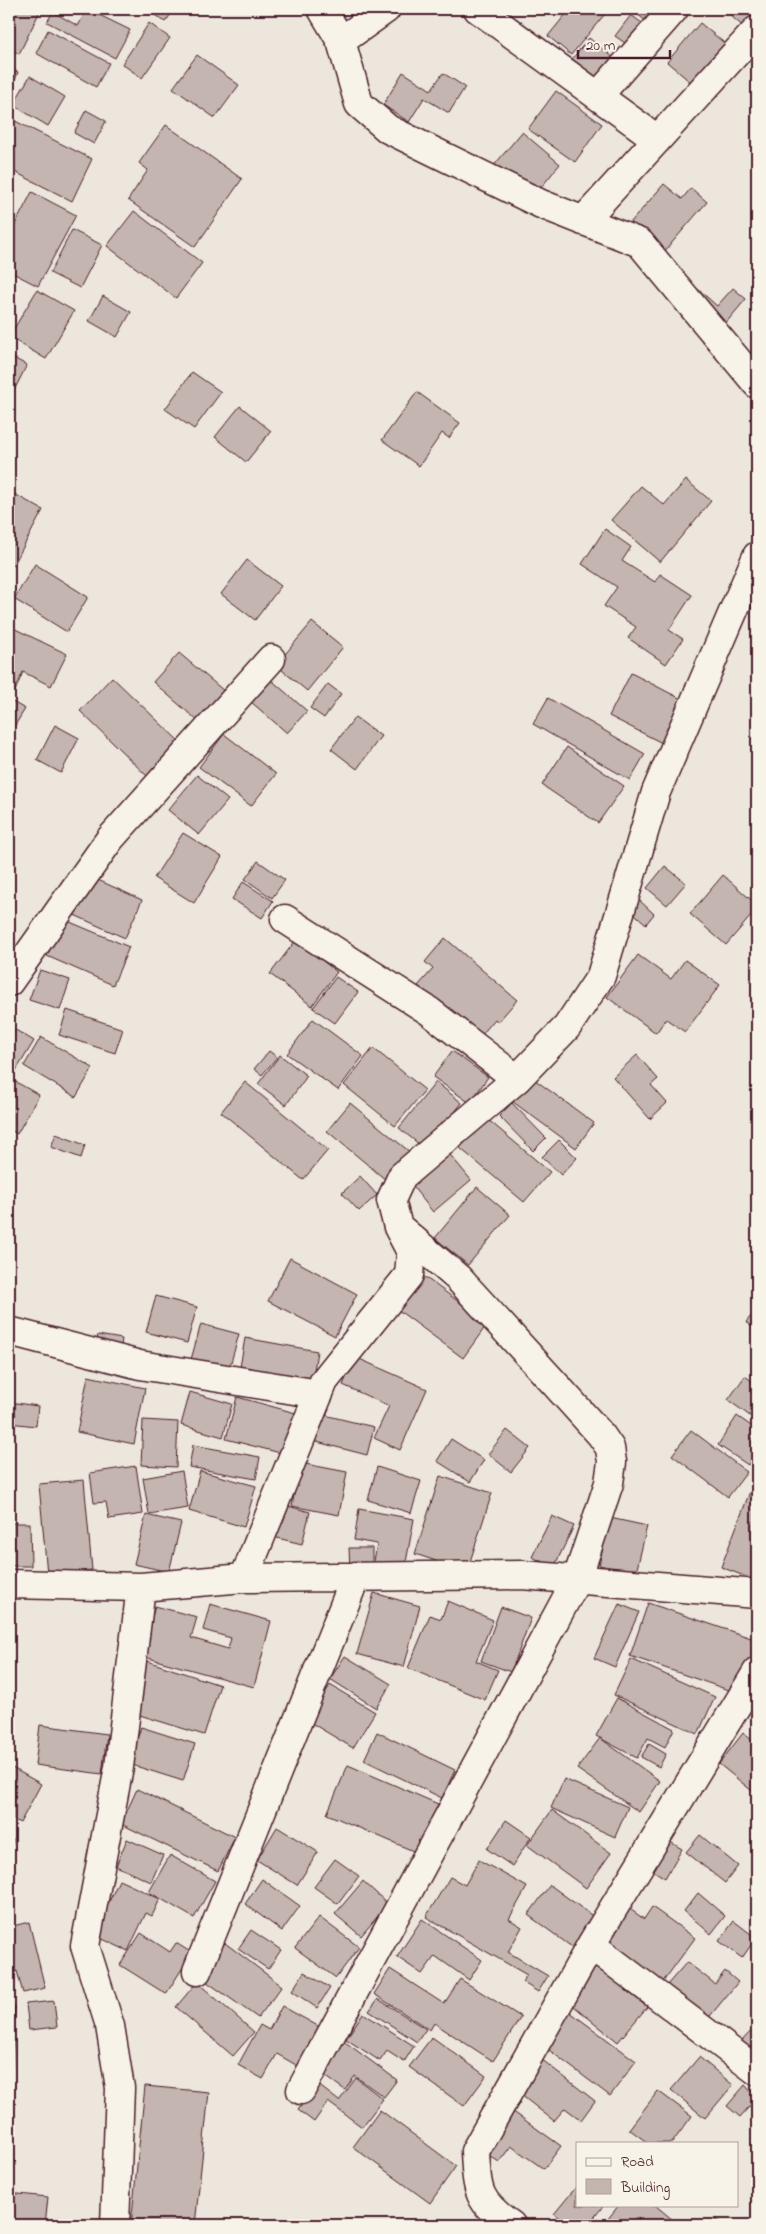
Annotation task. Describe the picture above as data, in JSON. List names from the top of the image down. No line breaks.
{"legend":["Road","Building"],"scale_bar":"20 m"}
